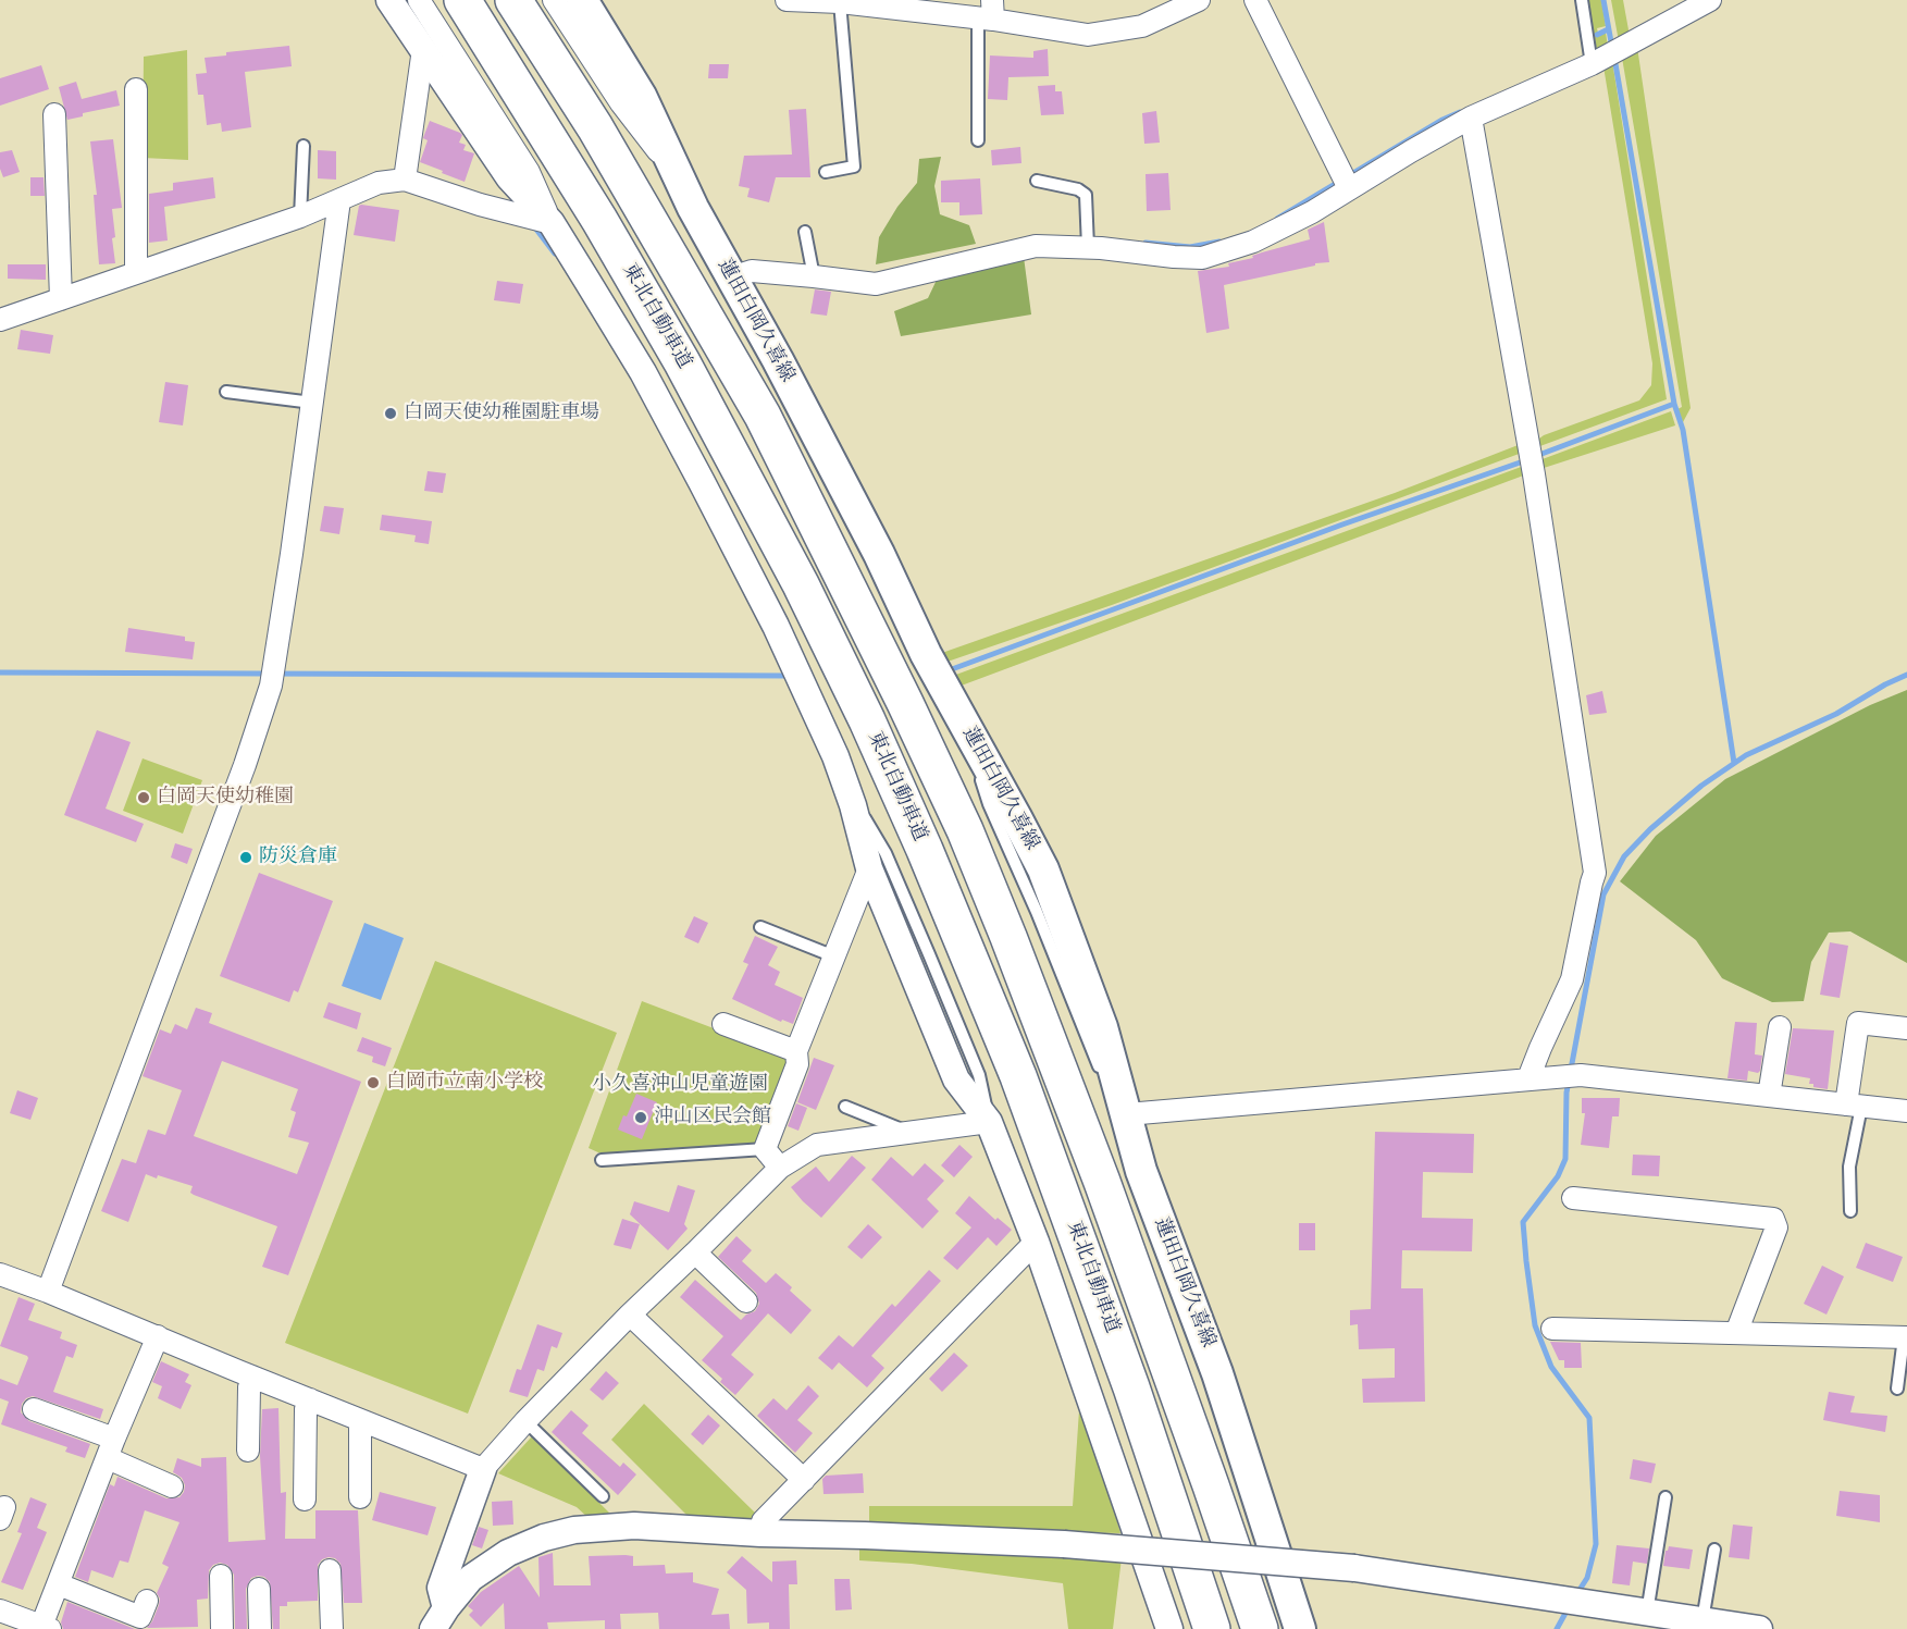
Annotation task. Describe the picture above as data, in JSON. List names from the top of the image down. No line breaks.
{"streets":{"highway":["東北自動車道"],"main road":["蓮田白岡久喜線"]},"parks":["小久喜沖山児童遊園"],"places":["白岡天使幼稚園駐車場","白岡天使幼稚園","防災倉庫","白岡市立南小学校","沖山区民会館"]}
